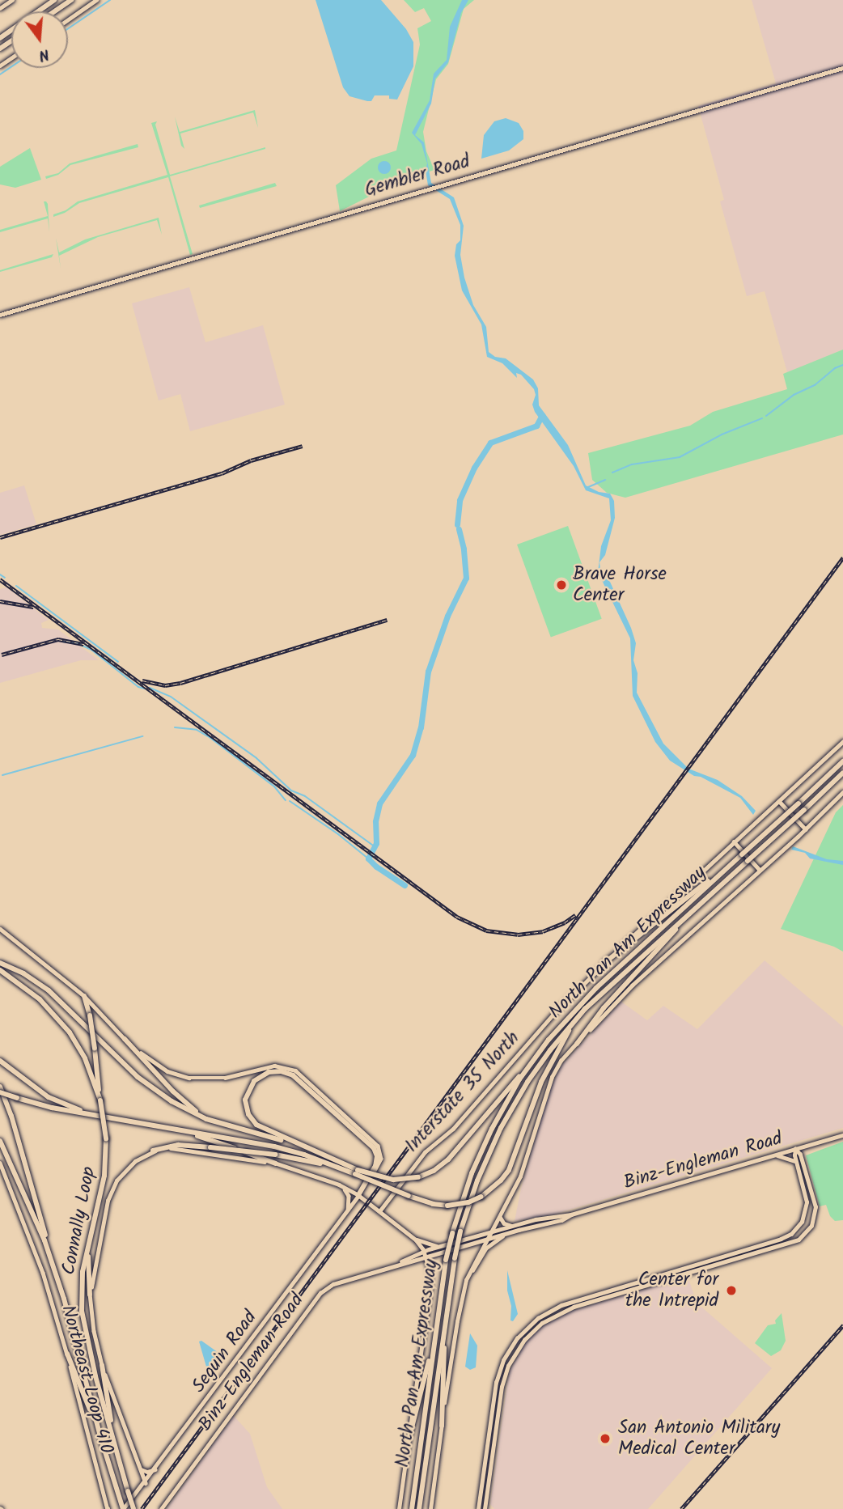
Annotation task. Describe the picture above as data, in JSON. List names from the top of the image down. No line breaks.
{"streets":{"highway":["North Pan Am Expressway","Connally Loop"],"main road":["Gembler Road","Interstate 35 North","Binz-Engleman Road","Seguin Road","Northeast Loop 410"]},"crossings":[["Interstate 35 North","Northeast Loop 410"],["Binz-Engleman Road","Northeast Loop 410"],["Connally Loop","Seguin Road"],["Seguin Road","Northeast Loop 410"]],"places":["Brave Horse Center","Center for the Intrepid","San Antonio Military Medical Center"],"north":"bottom"}
